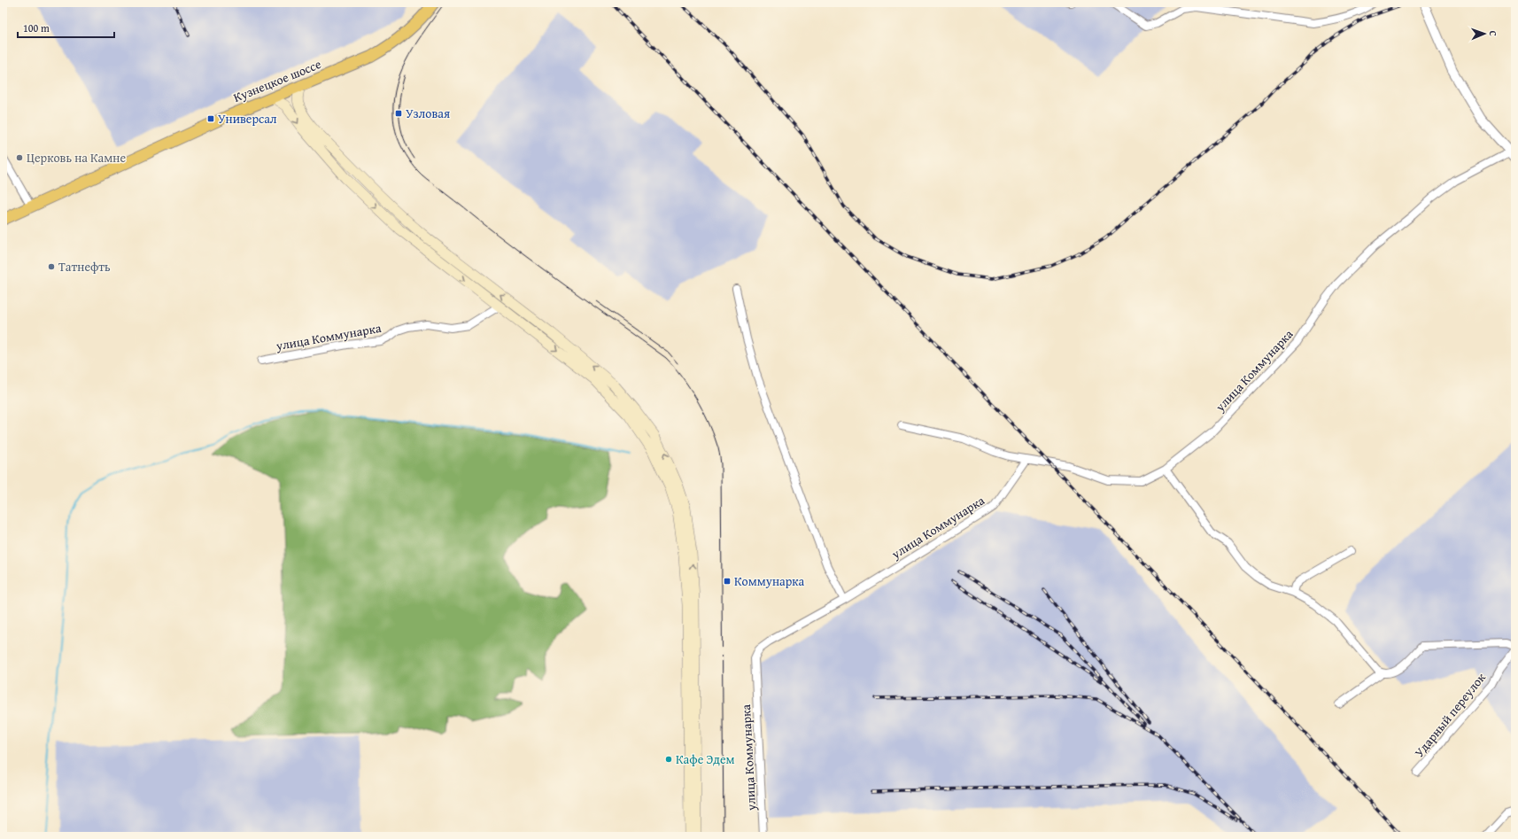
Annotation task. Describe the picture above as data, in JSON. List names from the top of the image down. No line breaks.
{"streets":{"main road":["Кузнецкое шоссе"],"street":["улица Коммунарка","Ударный переулок"]},"places":{"transit":["Узловая","Универсал","Коммунарка"],"other":["Церковь на Камне","Татнефть","Кафе Эдем"]},"scale_bar":"100 m","north":"right"}
